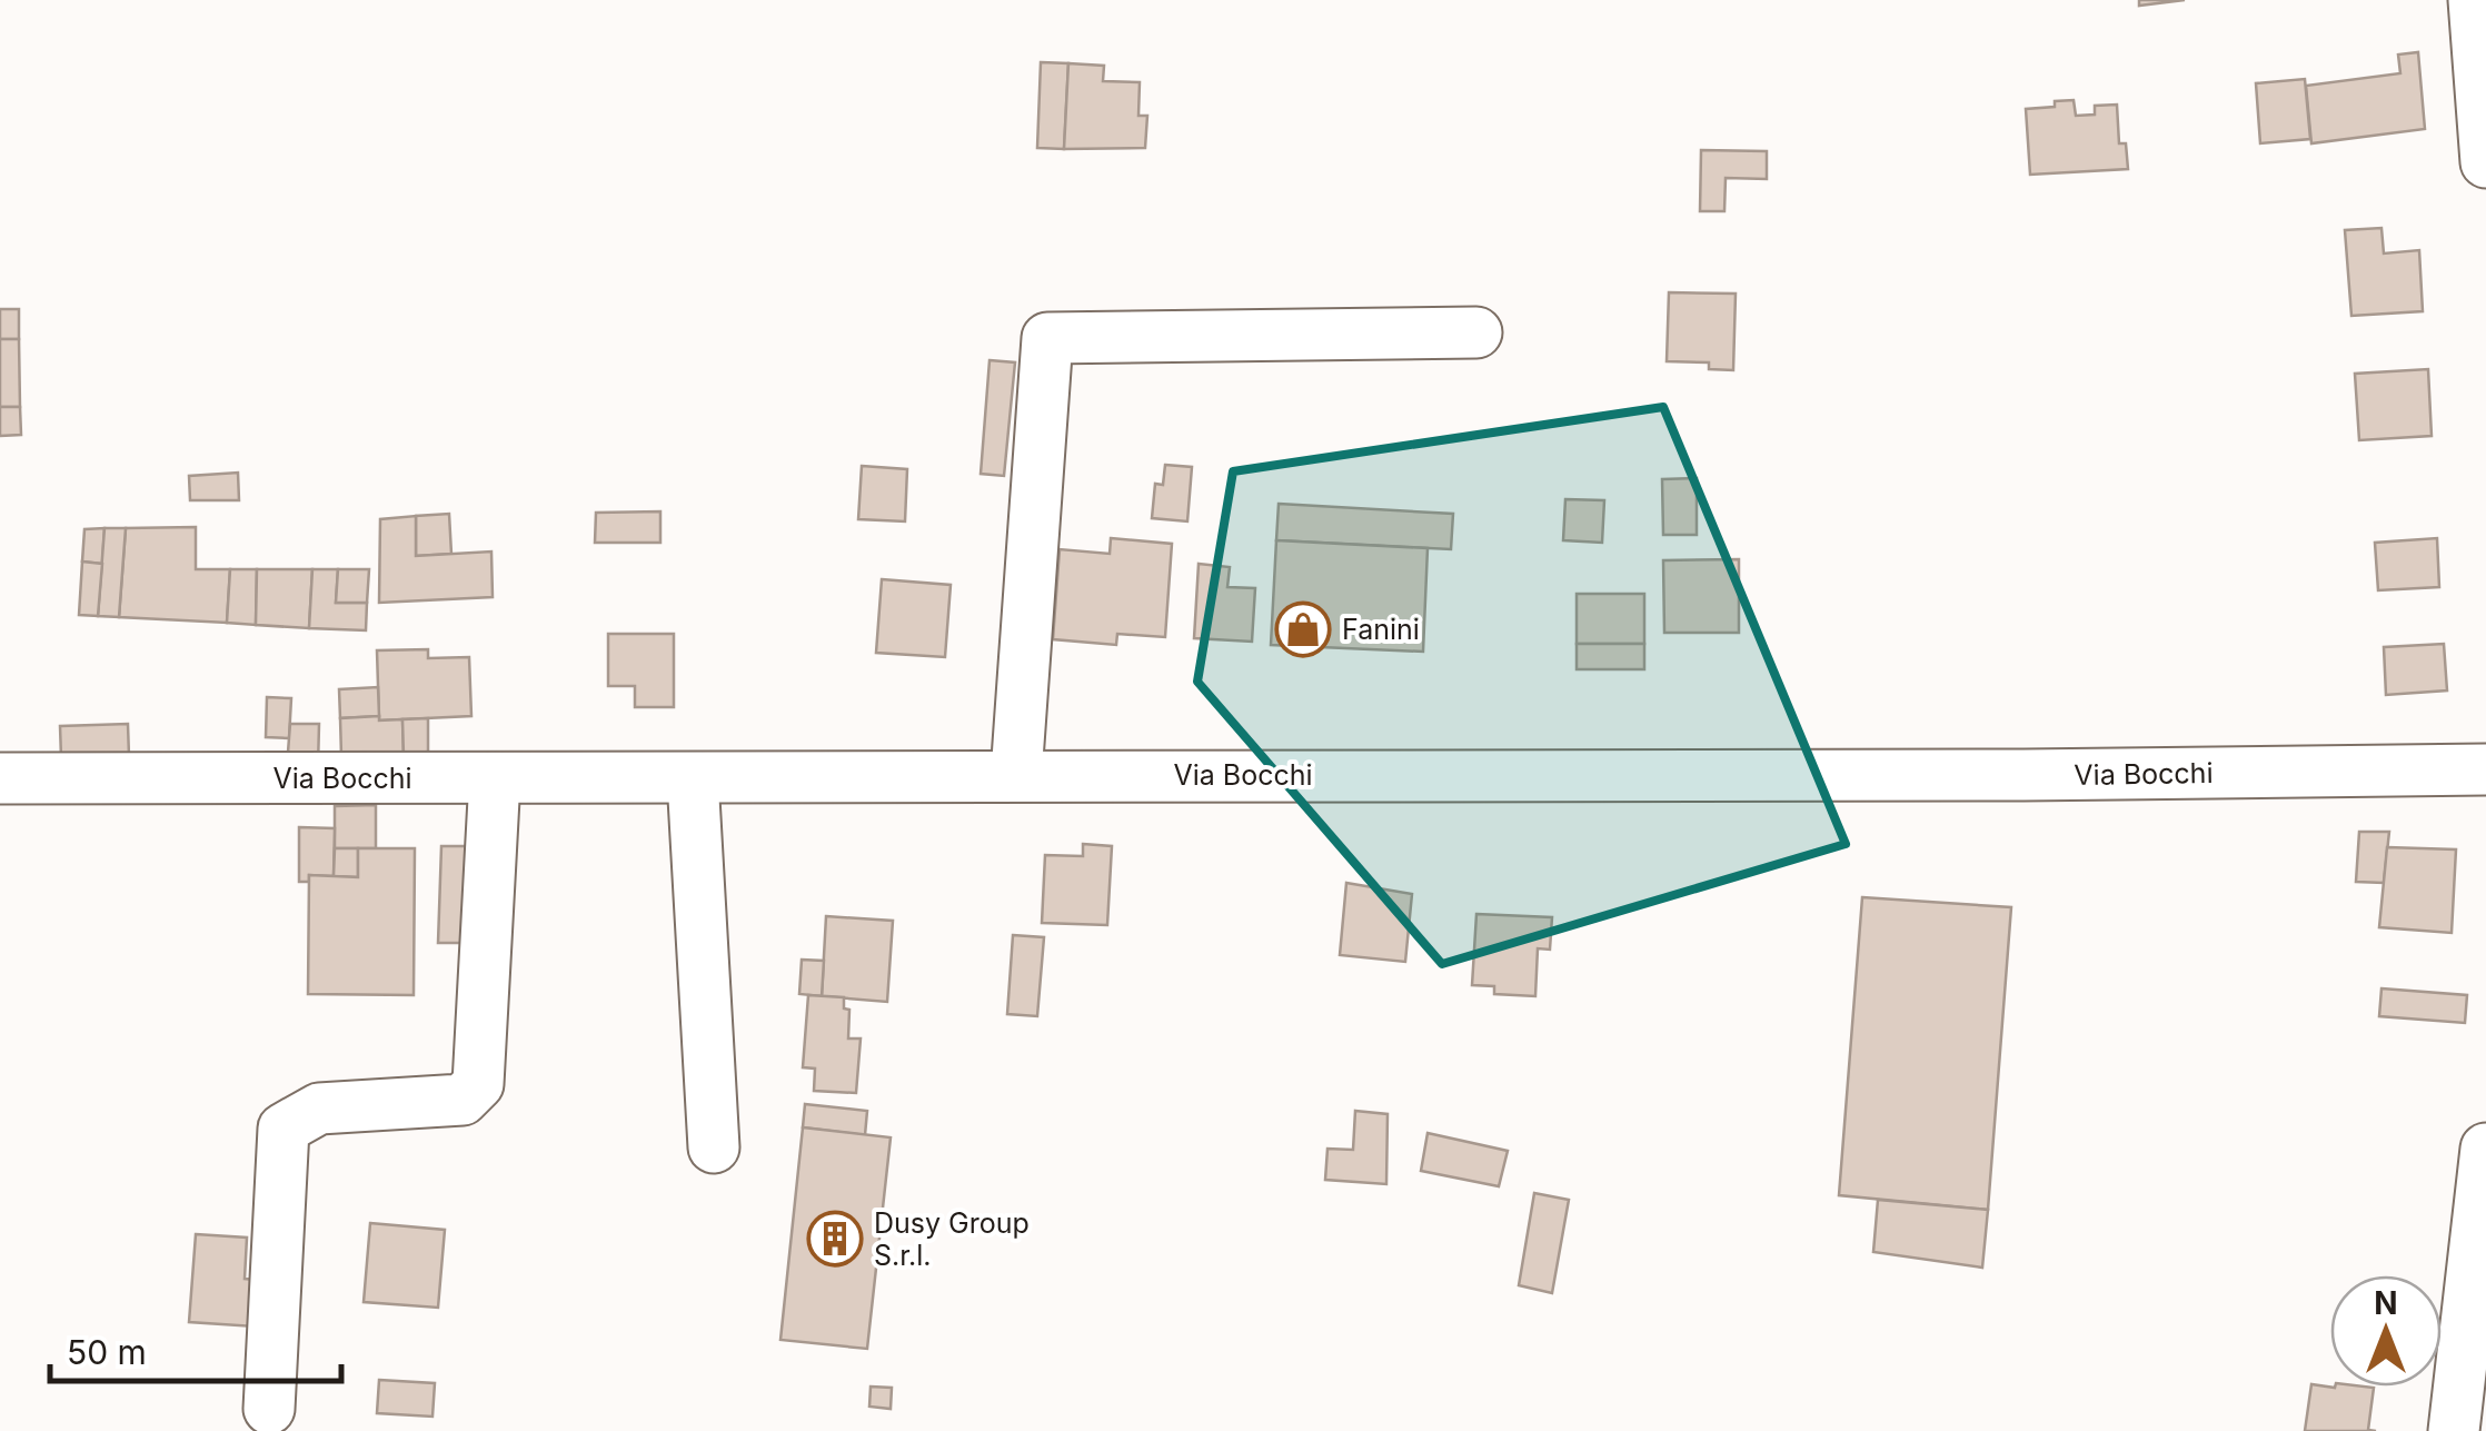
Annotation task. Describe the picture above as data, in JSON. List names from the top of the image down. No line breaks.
{"streets":{"street":["Via Bocchi"]},"places":{"shop":["Fanini"],"building":["Dusy Group S.r.l."]},"scale_bar":"50 m","north":"top"}
